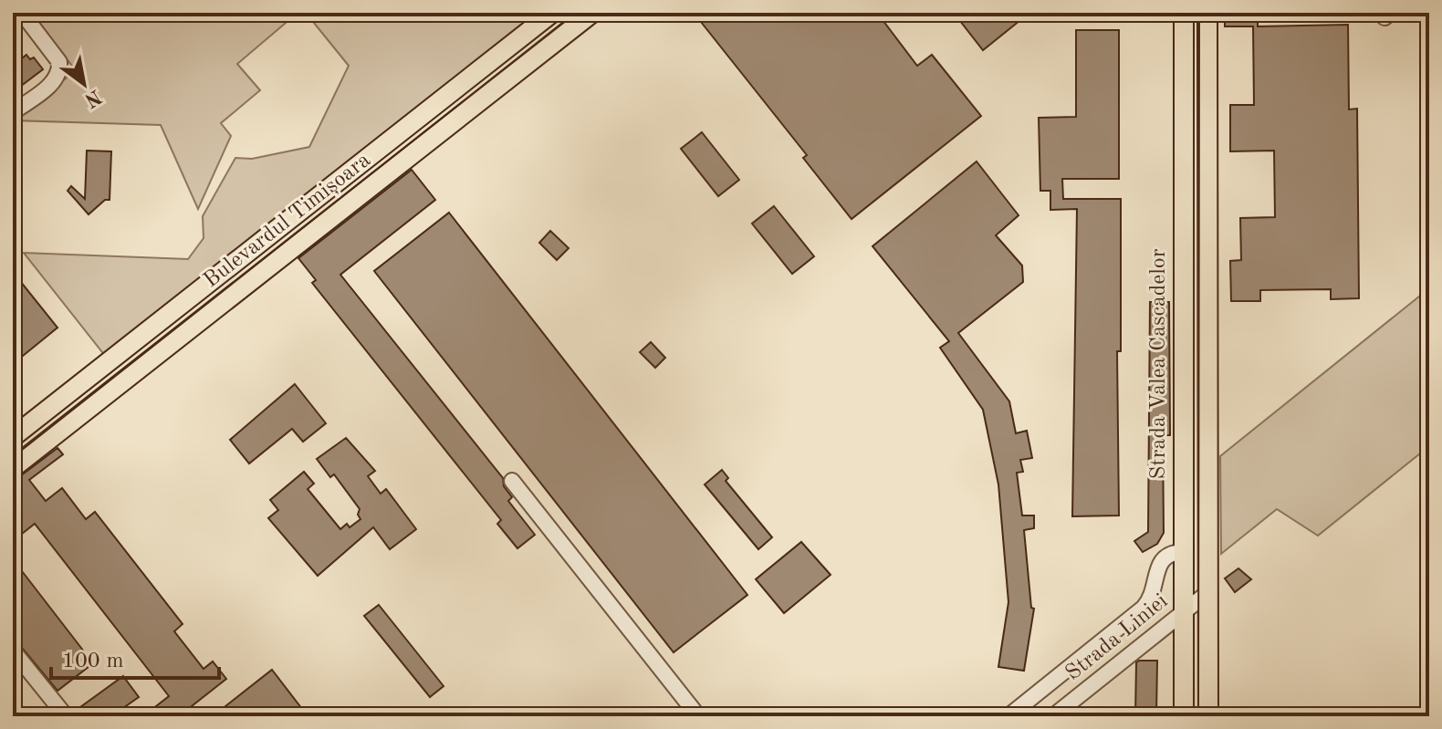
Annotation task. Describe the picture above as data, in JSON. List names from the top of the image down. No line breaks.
{"streets":{"main road":["Bulevardul Timișoara","Strada Valea Cascadelor"],"street":["Strada Liniei"]},"crossings":[["Strada Valea Cascadelor","Strada Liniei"]],"scale_bar":"100 m","north":"bottom right"}
